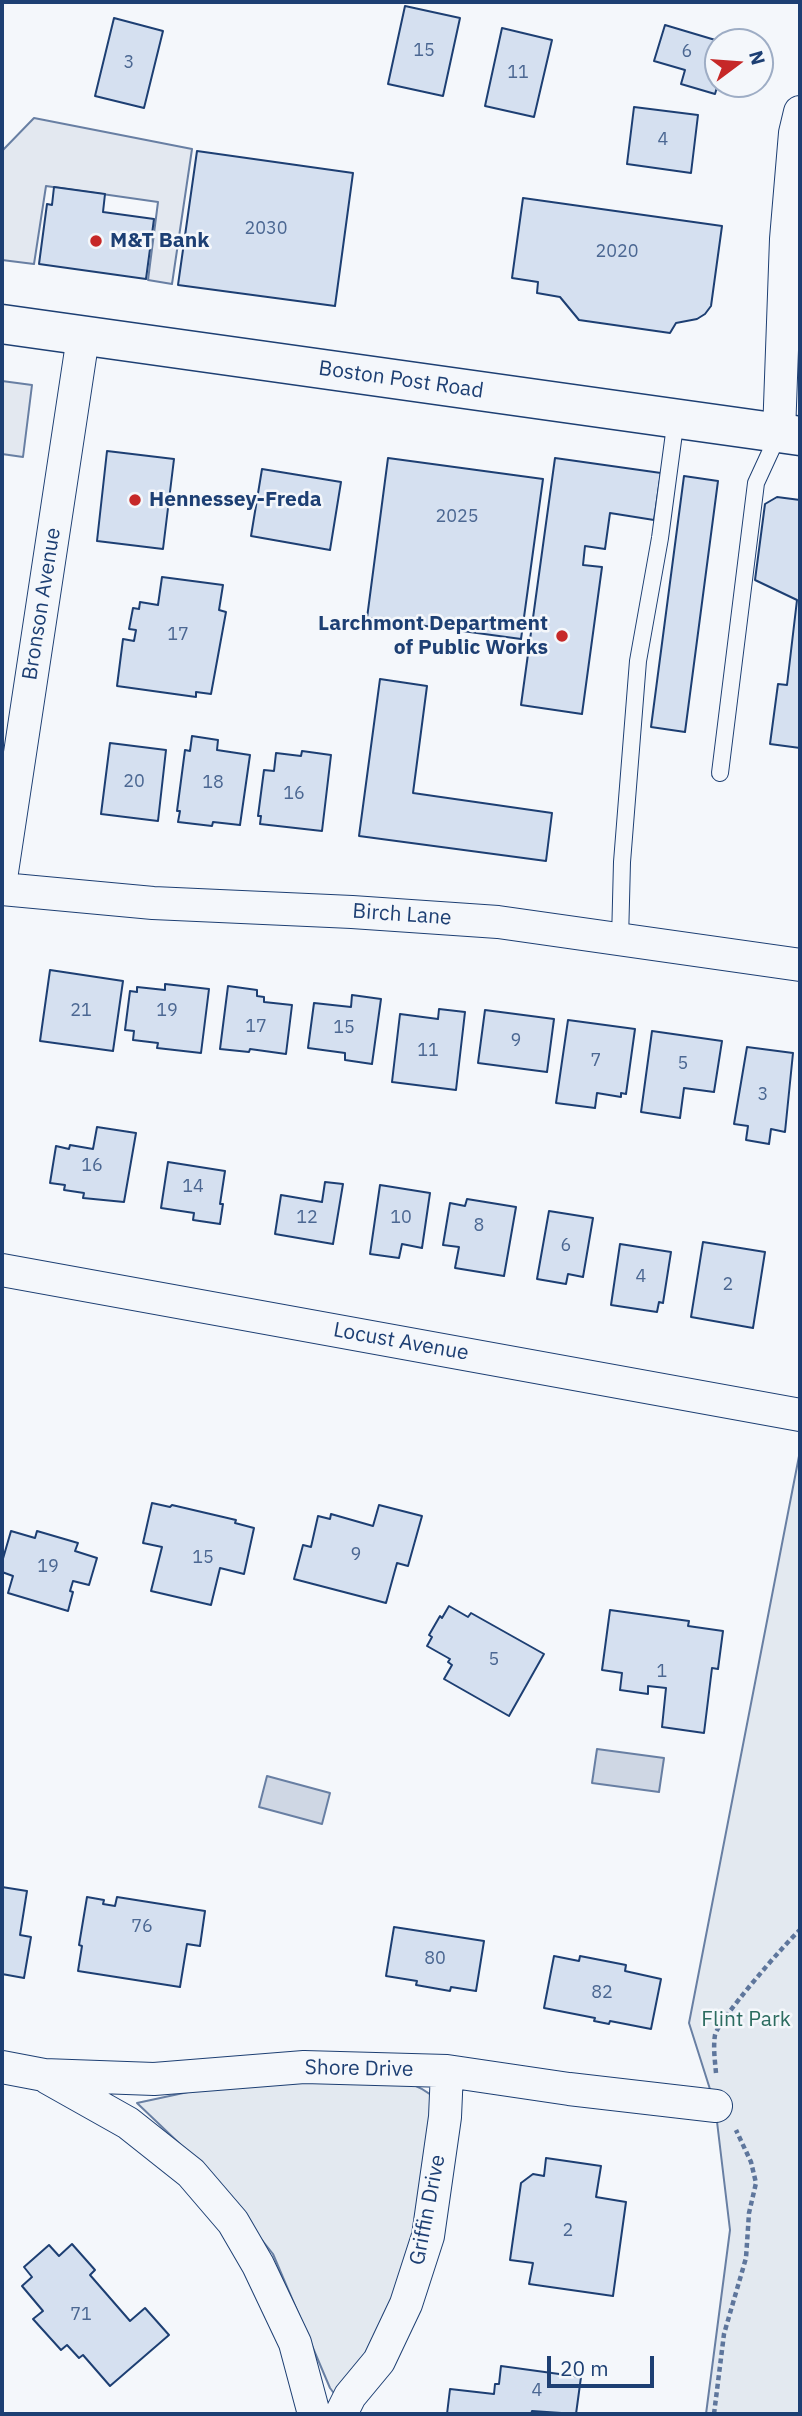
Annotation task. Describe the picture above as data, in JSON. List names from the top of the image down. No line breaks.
{"streets":{"main road":["Boston Post Road"],"street":["Bronson Avenue","Birch Lane","Locust Avenue","Shore Drive","Griffin Drive"]},"crossings":[["Boston Post Road","Bronson Avenue"],["Shore Drive","Griffin Drive"]],"parks":["Flint Park"],"places":["M&T Bank","Hennessey-Freda","Larchmont Department of Public Works"],"house_numbers":["15","6","3","11","4","2030","2020","2025","17","20","18","16","21","19","17","15","9","11","7","5","3","16","14","12","10","8","6","4","2","9","15","19","5","1","76","80","82","2","71","4"],"scale_bar":"20 m","north":"right"}
